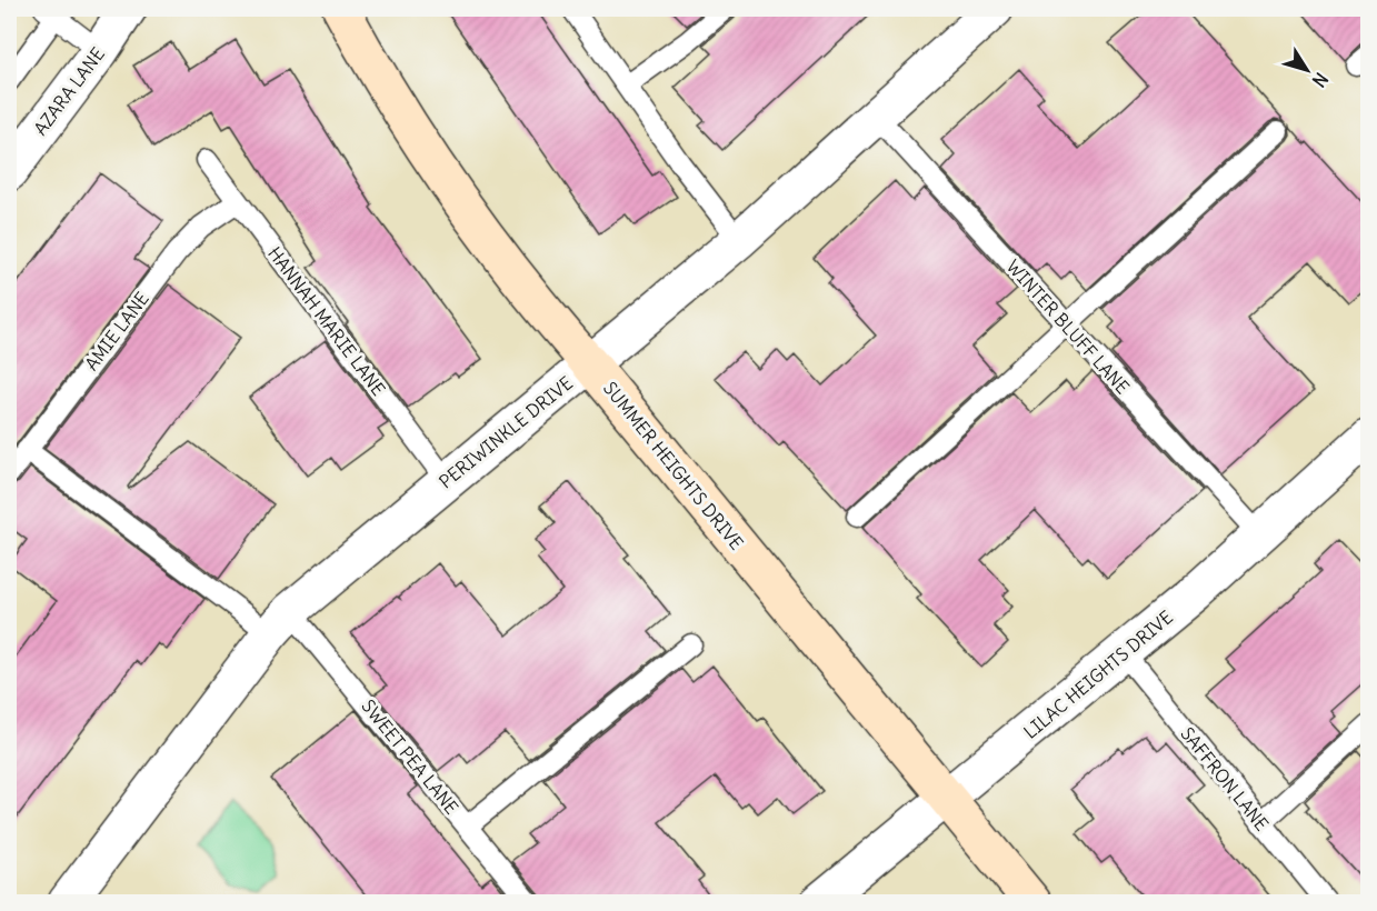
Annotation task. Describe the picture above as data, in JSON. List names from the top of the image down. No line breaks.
{"streets":{"street":["AZARA LANE","PERIWINKLE DRIVE","SUMMER HEIGHTS DRIVE","LILAC HEIGHTS DRIVE"],"lane":["HANNAH MARIE LANE","WINTER BLUFF LANE","AMIE LANE","SWEET PEA LANE","SAFFRON LANE"]},"crossings":[["HANNAH MARIE LANE","AMIE LANE"],["HANNAH MARIE LANE","PERIWINKLE DRIVE"],["WINTER BLUFF LANE","PERIWINKLE DRIVE"],["WINTER BLUFF LANE","LILAC HEIGHTS DRIVE"],["AMIE LANE","SWEET PEA LANE"],["PERIWINKLE DRIVE","SUMMER HEIGHTS DRIVE"],["PERIWINKLE DRIVE","SWEET PEA LANE"],["SUMMER HEIGHTS DRIVE","LILAC HEIGHTS DRIVE"],["LILAC HEIGHTS DRIVE","SAFFRON LANE"]],"north":"bottom right"}
